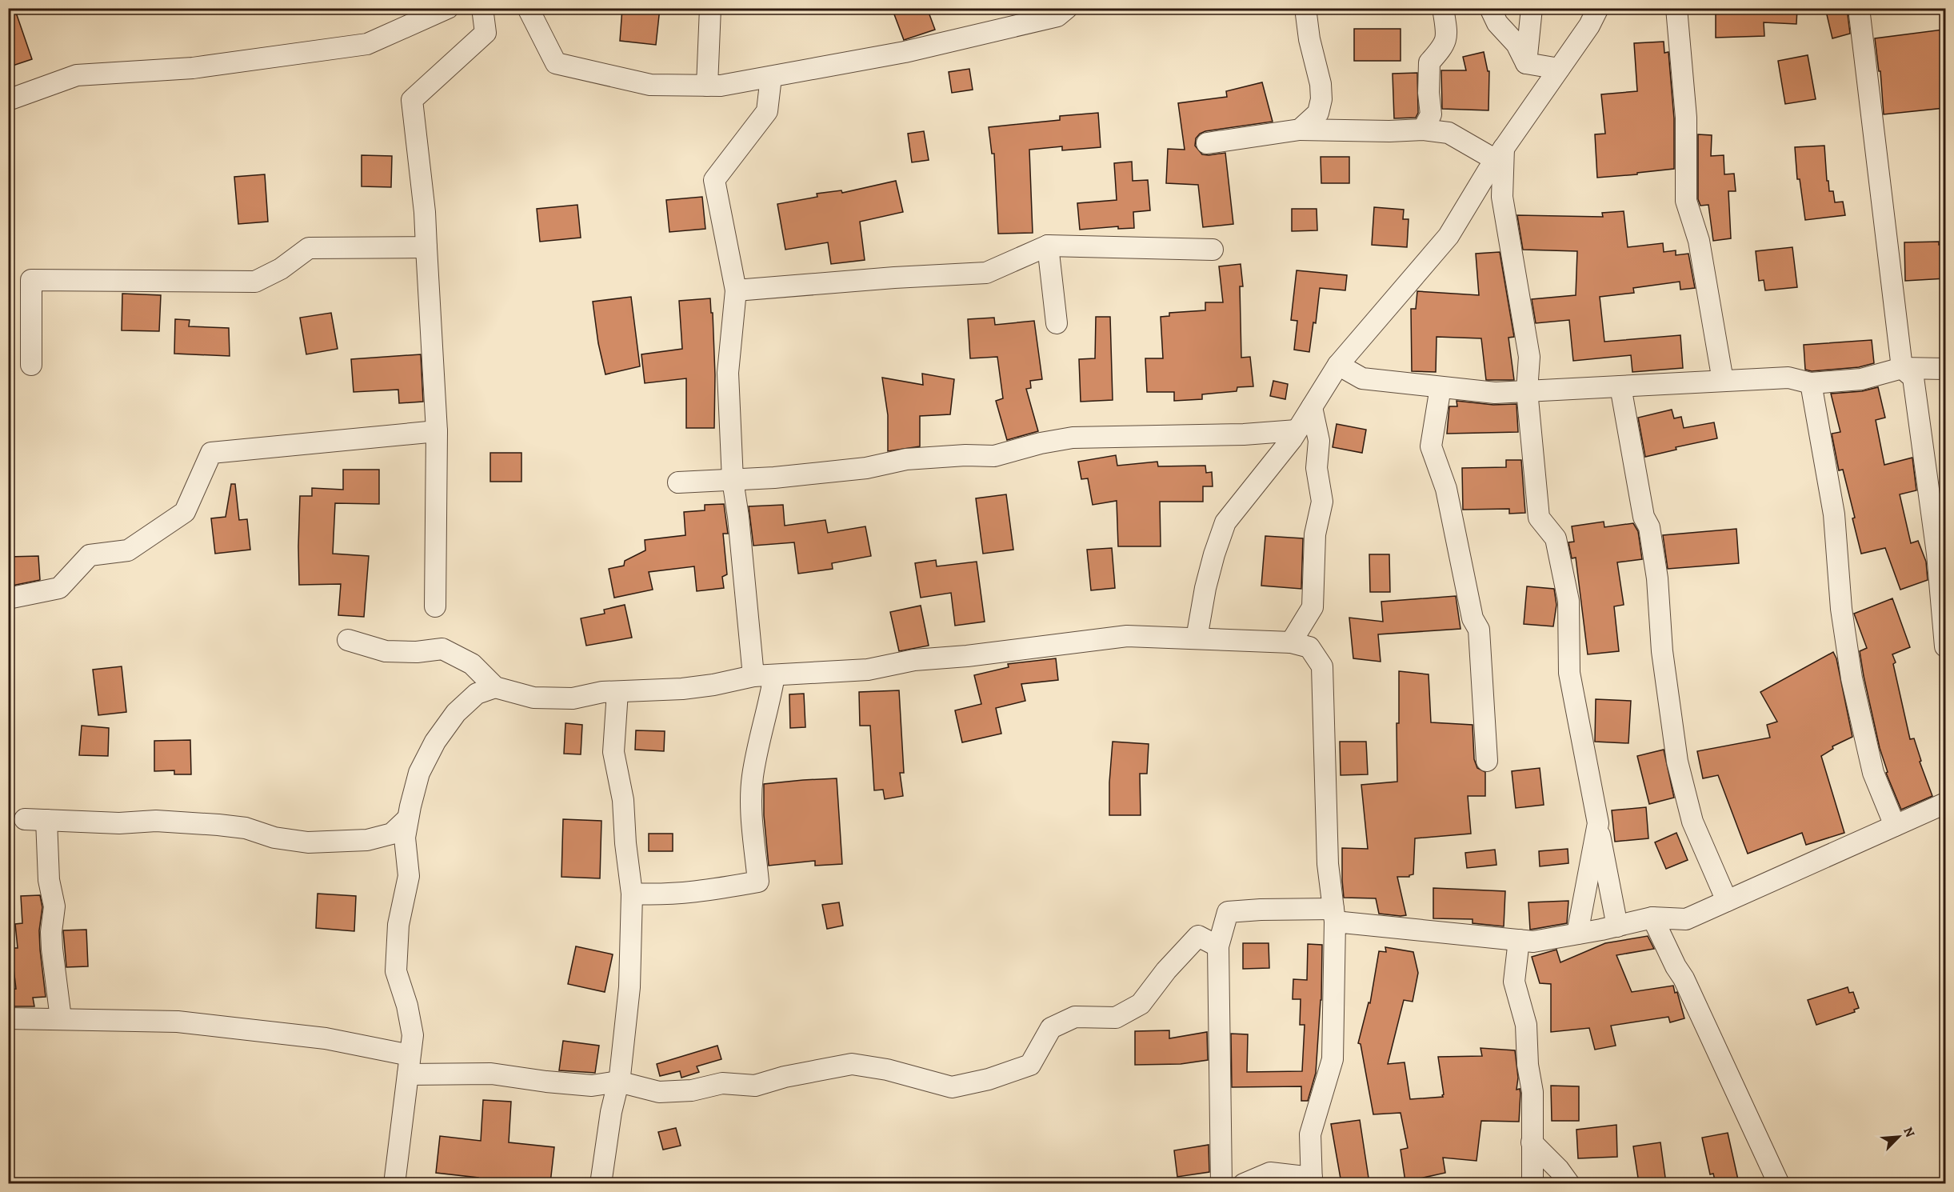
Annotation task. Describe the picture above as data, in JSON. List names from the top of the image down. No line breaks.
{"north":"top right"}
